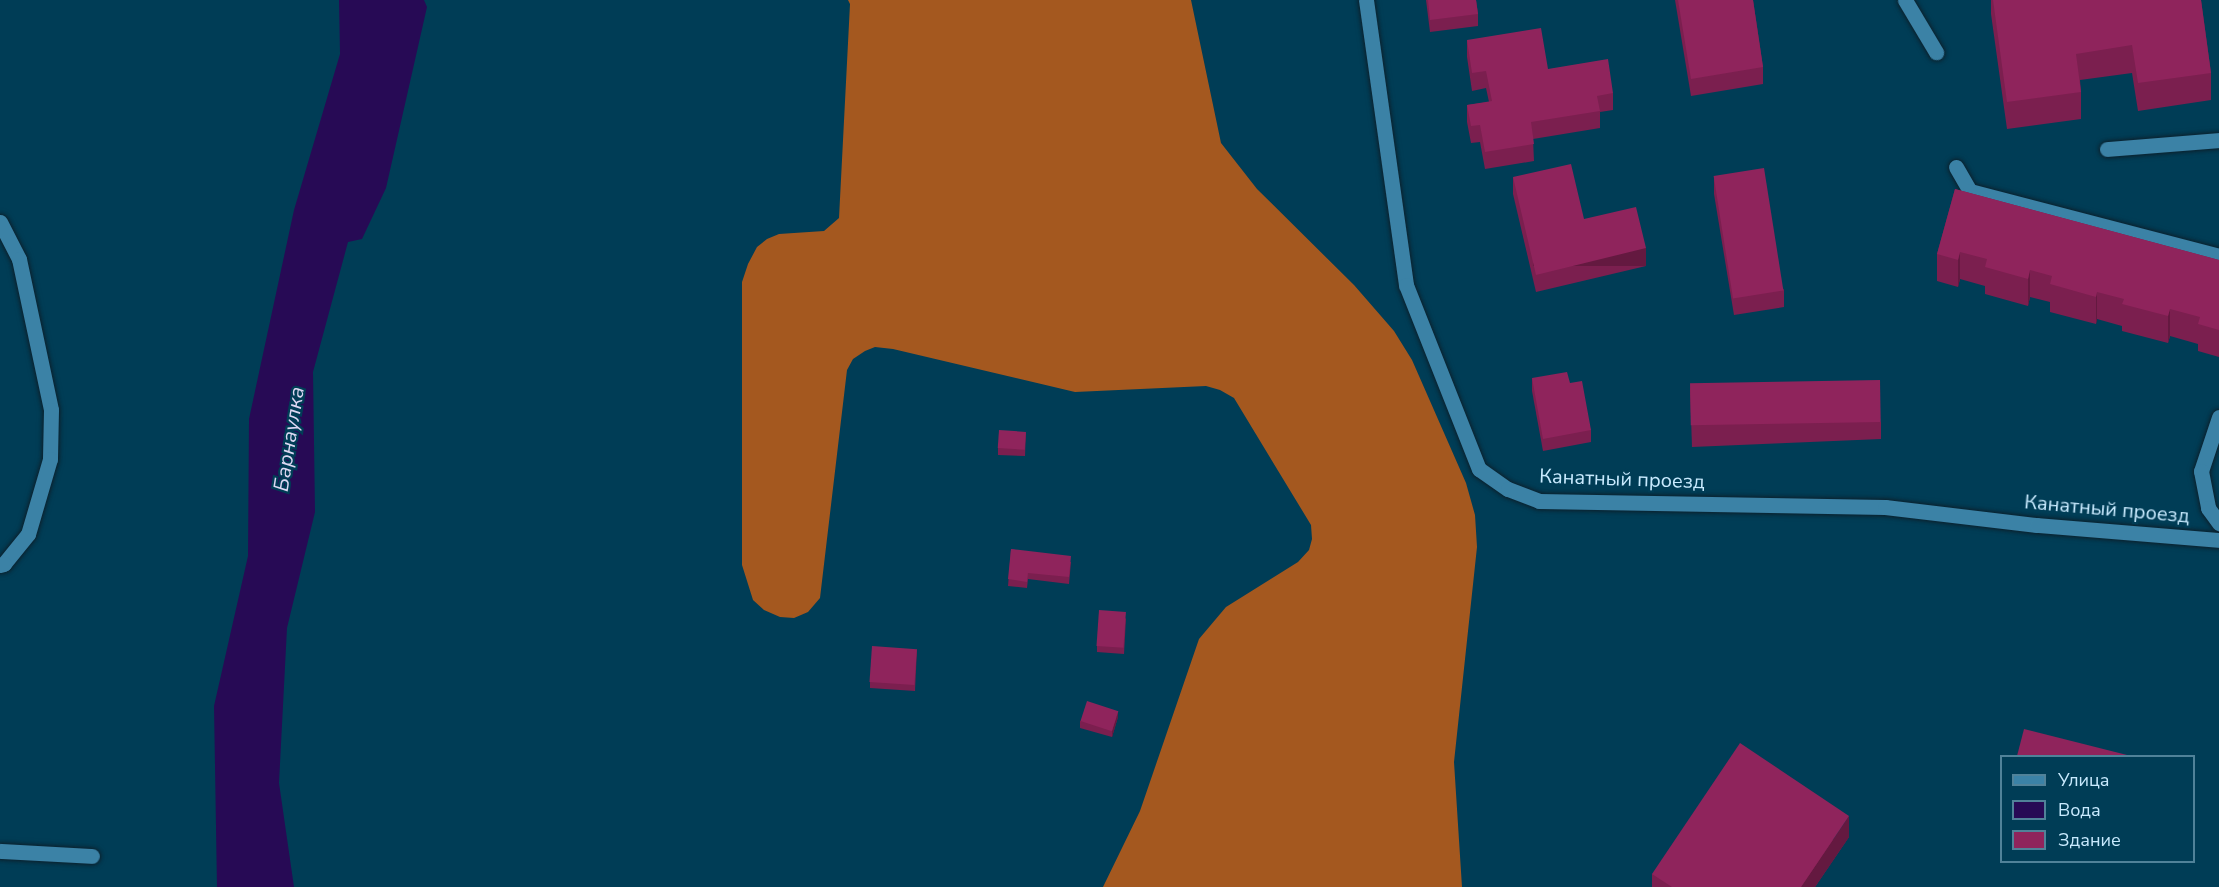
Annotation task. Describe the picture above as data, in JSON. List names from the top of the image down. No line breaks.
{"streets":{"street":["Канатный проезд"]},"water":["Барнаулка"],"legend":["Улица","Вода","Здание"]}
